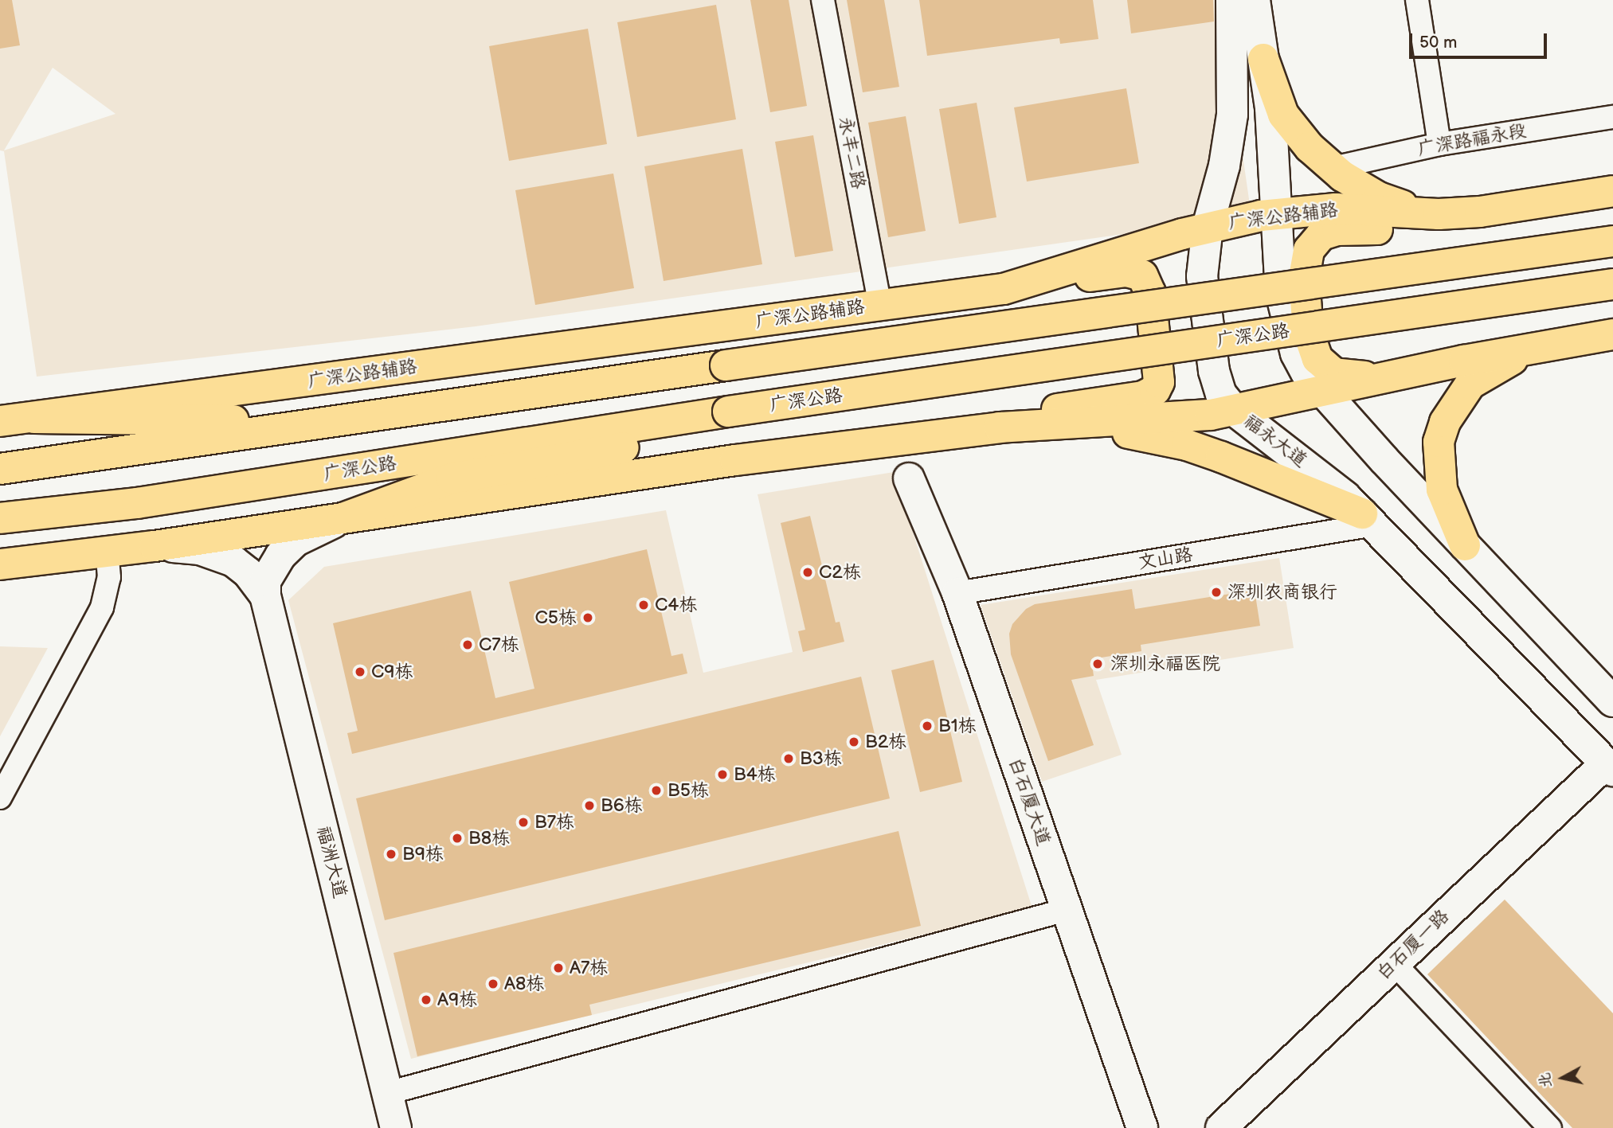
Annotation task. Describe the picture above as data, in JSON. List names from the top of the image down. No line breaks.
{"streets":{"main road":["广深公路辅路","广深公路","福永大道","白石厦大道","福洲大道","白石厦一路"],"street":["广深路福永段","永丰二路","文山路"]},"crossings":[["永丰二路","广深公路辅路"],["广深公路辅路","福永大道"],["福永大道","文山路"],["福永大道","白石厦一路"],["文山路","白石厦大道"]],"places":["C2栋","深圳农商银行","C4栋","C5栋","C7栋","深圳永福医院","C9栋","B1栋","B2栋","B3栋","B4栋","B5栋","B6栋","B7栋","B8栋","B9栋","A7栋","A8栋","A9栋"],"scale_bar":"50 m","north":"left"}
